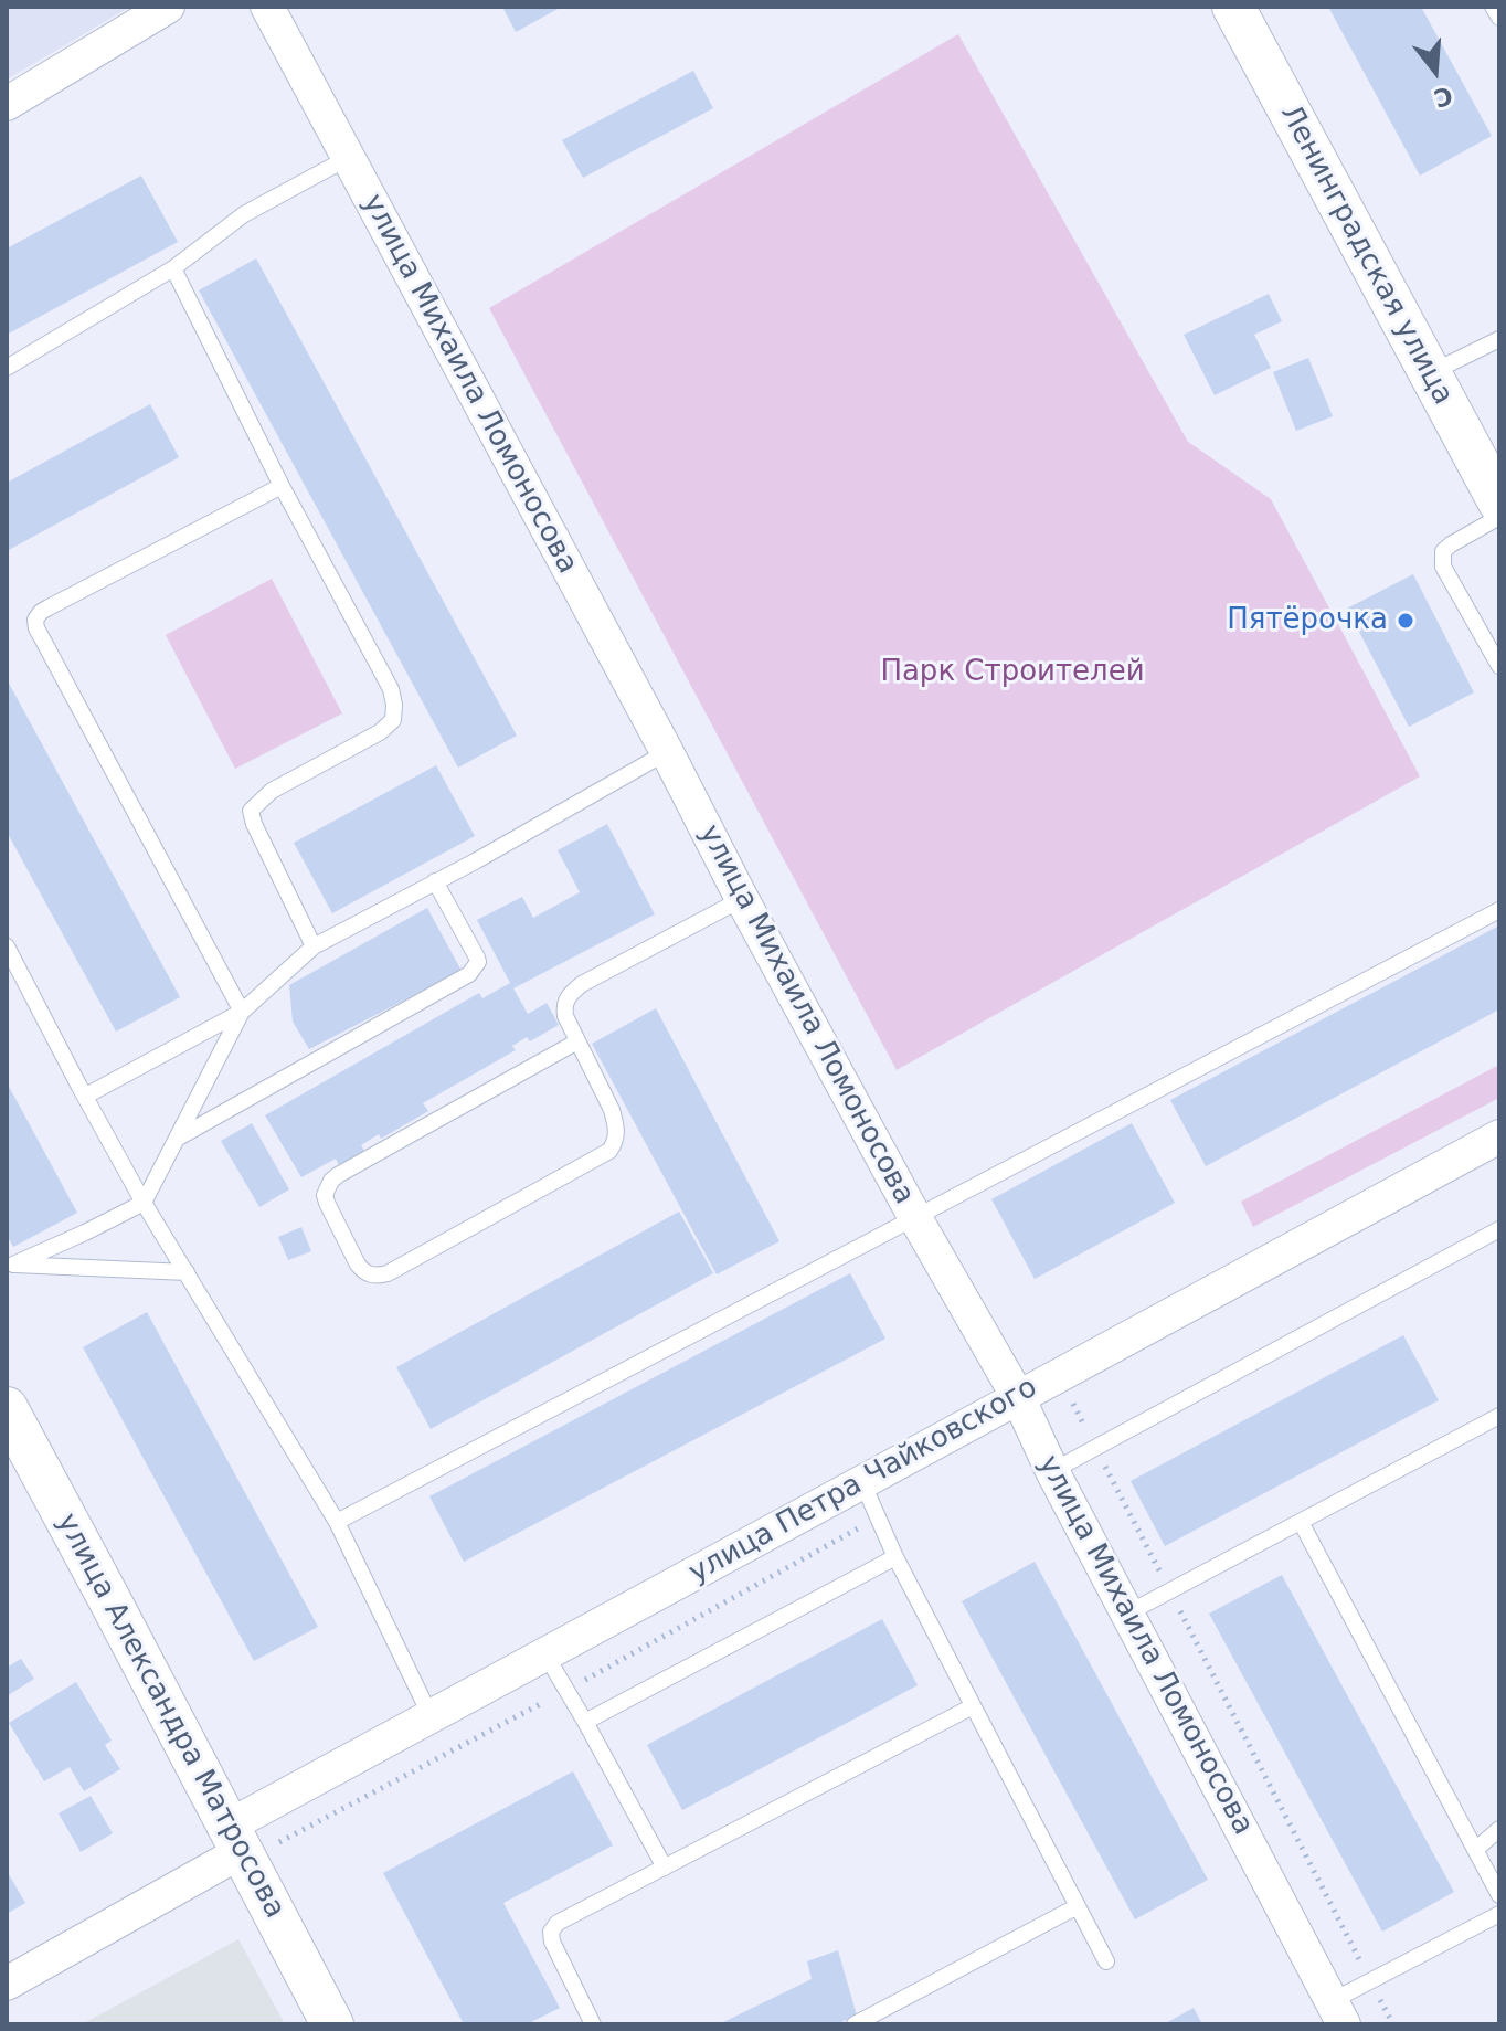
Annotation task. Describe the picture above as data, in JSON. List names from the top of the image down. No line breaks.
{"streets":{"street":["Ленинградская улица","улица Михаила Ломоносова","улица Петра Чайковского","улица Александра Матросова"]},"crossings":[["улица Михаила Ломоносова","улица Петра Чайковского"],["улица Петра Чайковского","улица Александра Матросова"]],"parks":["Парк Строителей"],"places":["Пятёрочка"],"north":"bottom"}
